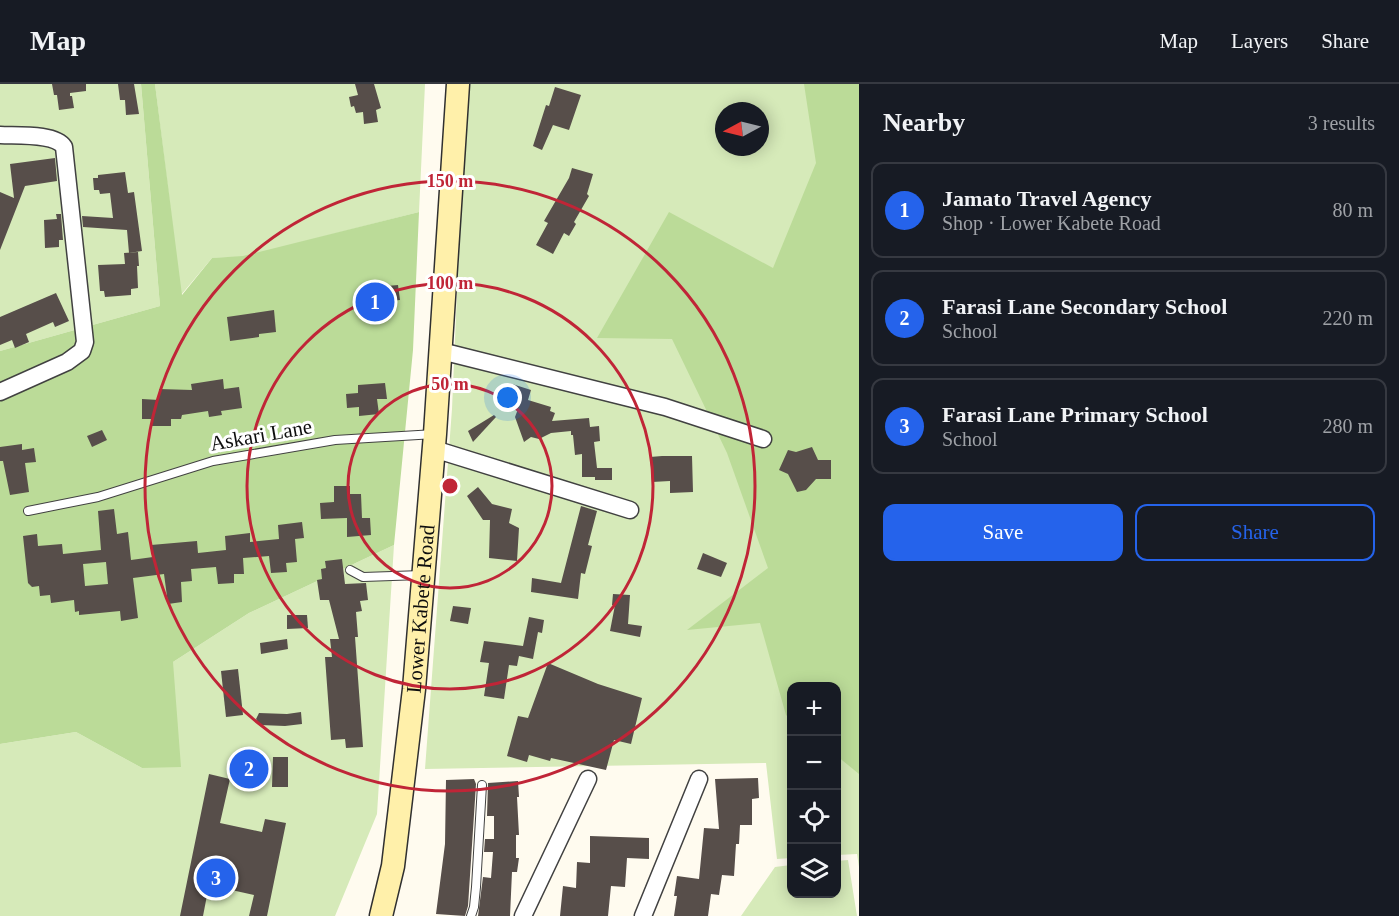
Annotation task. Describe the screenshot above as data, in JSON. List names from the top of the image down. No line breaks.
{"streets":{"main road":["Lower Kabete Road"],"lane":["Askari Lane"]},"crossings":[["Askari Lane","Lower Kabete Road"]],"north":"left","page":{"header":"Map","nav":["Map","Layers","Share"],"heading":["Nearby","3 results"],"list":[{"mark":"1","name":"Jamato Travel Agency","note":"Shop · Lower Kabete Road","value":"80 m"},{"mark":"2","name":"Farasi Lane Secondary School","note":"School","value":"220 m"},{"mark":"3","name":"Farasi Lane Primary School","note":"School","value":"280 m"}],"pins":["1","2","3"],"buttons":["Save","Share"],"map_buttons":["+","−"]},"rings":["150 m","100 m","50 m"]}
